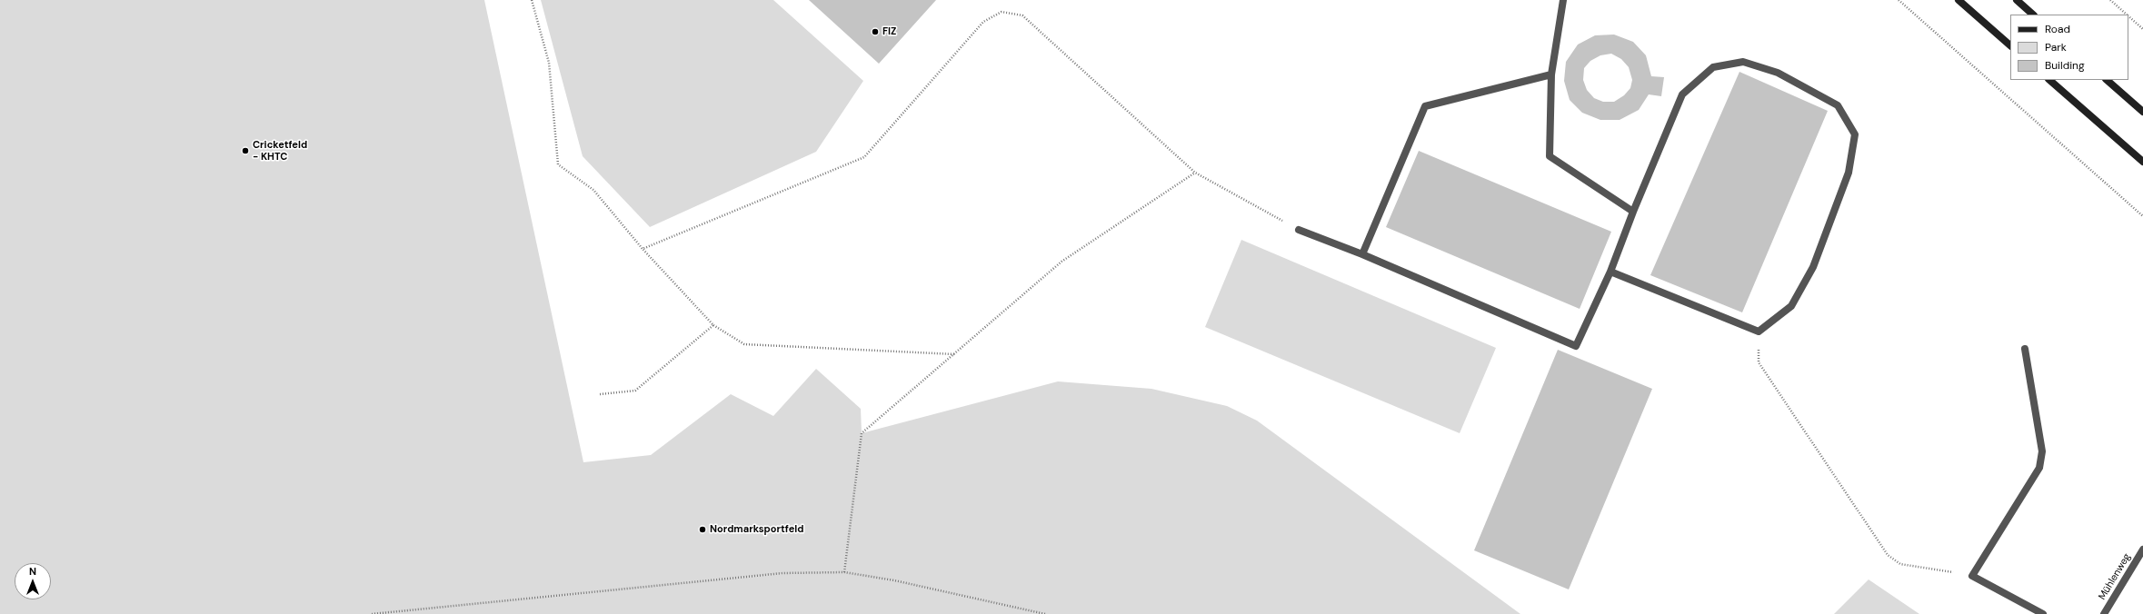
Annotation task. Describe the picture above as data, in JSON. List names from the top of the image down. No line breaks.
{"streets":{"street":["Mühlenweg"]},"places":["FIZ","Cricketfeld - KHTC","Nordmarksportfeld"],"legend":["Road","Park","Building"],"north":"top"}
